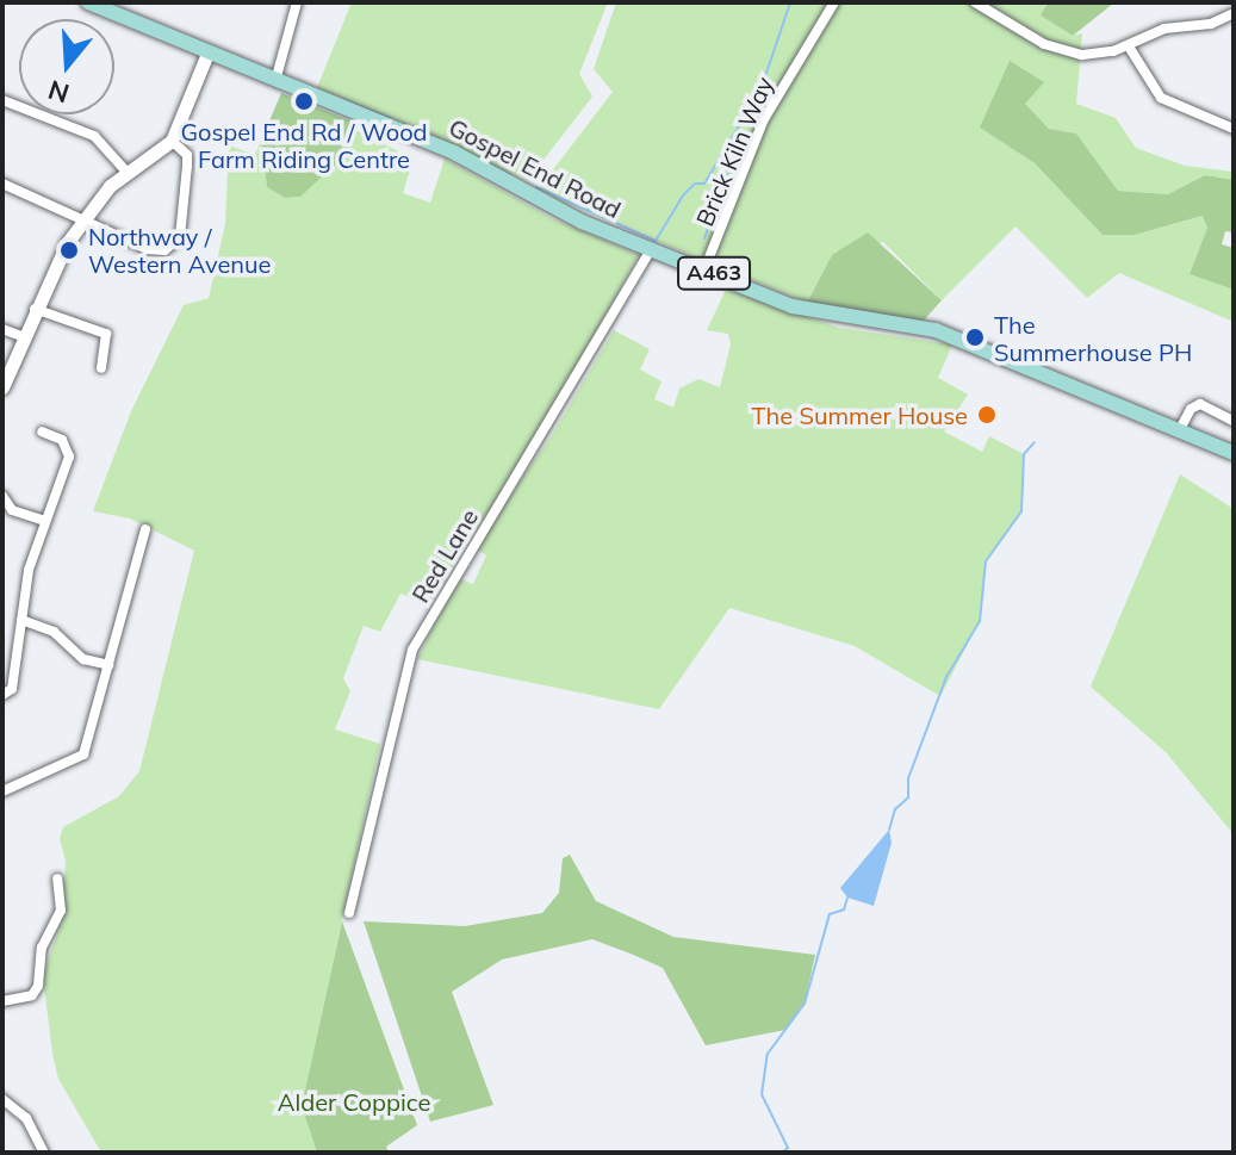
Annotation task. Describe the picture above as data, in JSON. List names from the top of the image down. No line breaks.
{"streets":{"main road":["Gospel End Road","A463"],"street":["Brick Kiln Way","Red Lane"]},"crossings":[["Brick Kiln Way","Gospel End Road"],["Gospel End Road","Red Lane"]],"parks":["Alder Coppice"],"places":["Gospel End Rd / Wood Farm Riding Centre","Northway / Western Avenue","The Summerhouse PH","The Summer House"],"north":"bottom"}
